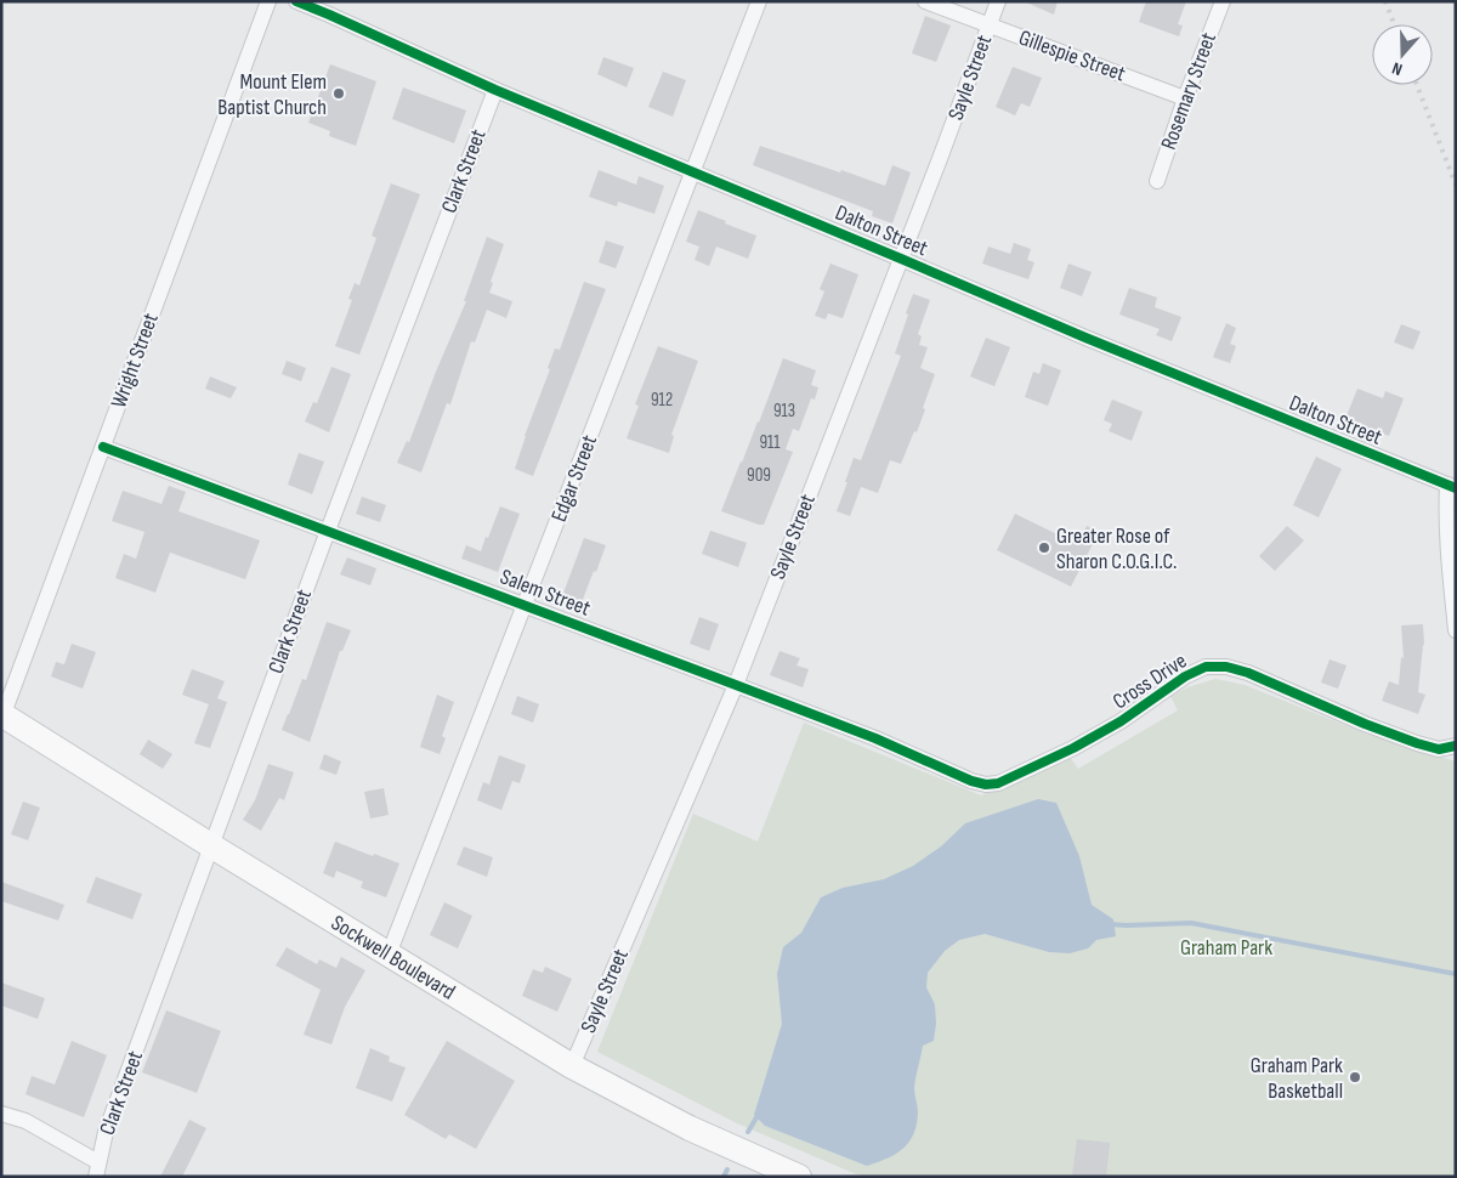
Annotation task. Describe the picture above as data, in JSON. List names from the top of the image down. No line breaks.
{"streets":{"main road":["Sockwell Boulevard"],"street":["Gillespie Street","Sayle Street","Rosemary Street","Clark Street","Dalton Street","Wright Street","Edgar Street","Salem Street","Cross Drive"]},"crossings":[["Gillespie Street","Sayle Street"],["Gillespie Street","Rosemary Street"],["Sayle Street","Dalton Street"],["Sayle Street","Salem Street"],["Sayle Street","Sockwell Boulevard"],["Clark Street","Dalton Street"],["Clark Street","Salem Street"],["Clark Street","Sockwell Boulevard"],["Dalton Street","Edgar Street"],["Wright Street","Salem Street"],["Wright Street","Sockwell Boulevard"],["Edgar Street","Salem Street"],["Edgar Street","Sockwell Boulevard"],["Salem Street","Cross Drive"]],"parks":["Graham Park"],"places":["Mount Elem Baptist Church","Greater Rose of Sharon C.O.G.I.C.","Graham Park Basketball"],"house_numbers":["912","913","911","909"],"north":"bottom"}
